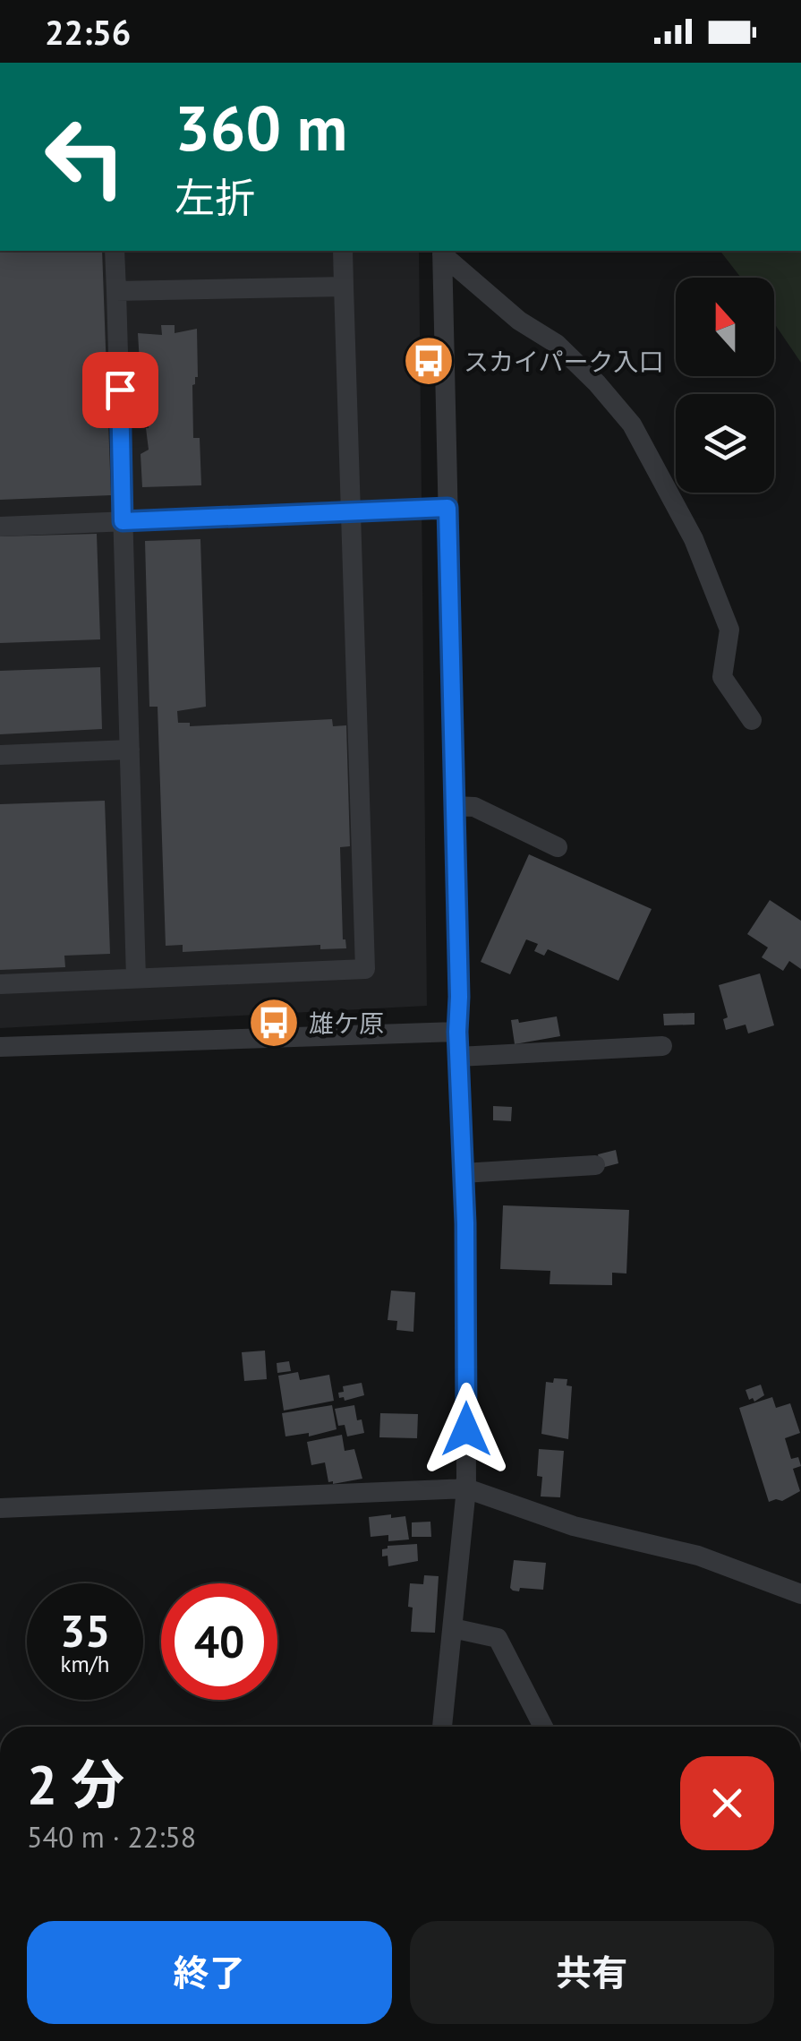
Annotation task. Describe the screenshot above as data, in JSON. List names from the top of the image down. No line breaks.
{"places":{"bus stop":["スカイパーク入口","雄ケ原"]},"north":"top","page":{"status":"22:56","turn":["360 m","左折"],"speed":"35 km/h","limit":"40","heading":["2 分","540 m · 22:58"],"buttons":["終了","共有"]}}
